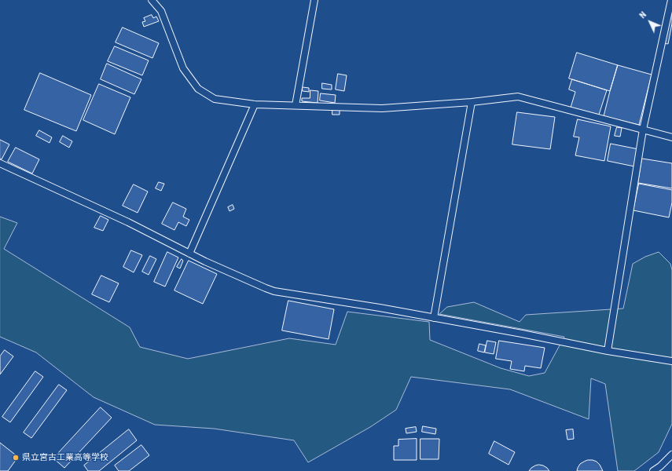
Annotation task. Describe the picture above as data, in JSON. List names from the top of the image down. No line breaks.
{"places":["県立宮古工業高等学校"],"north":"top left"}
